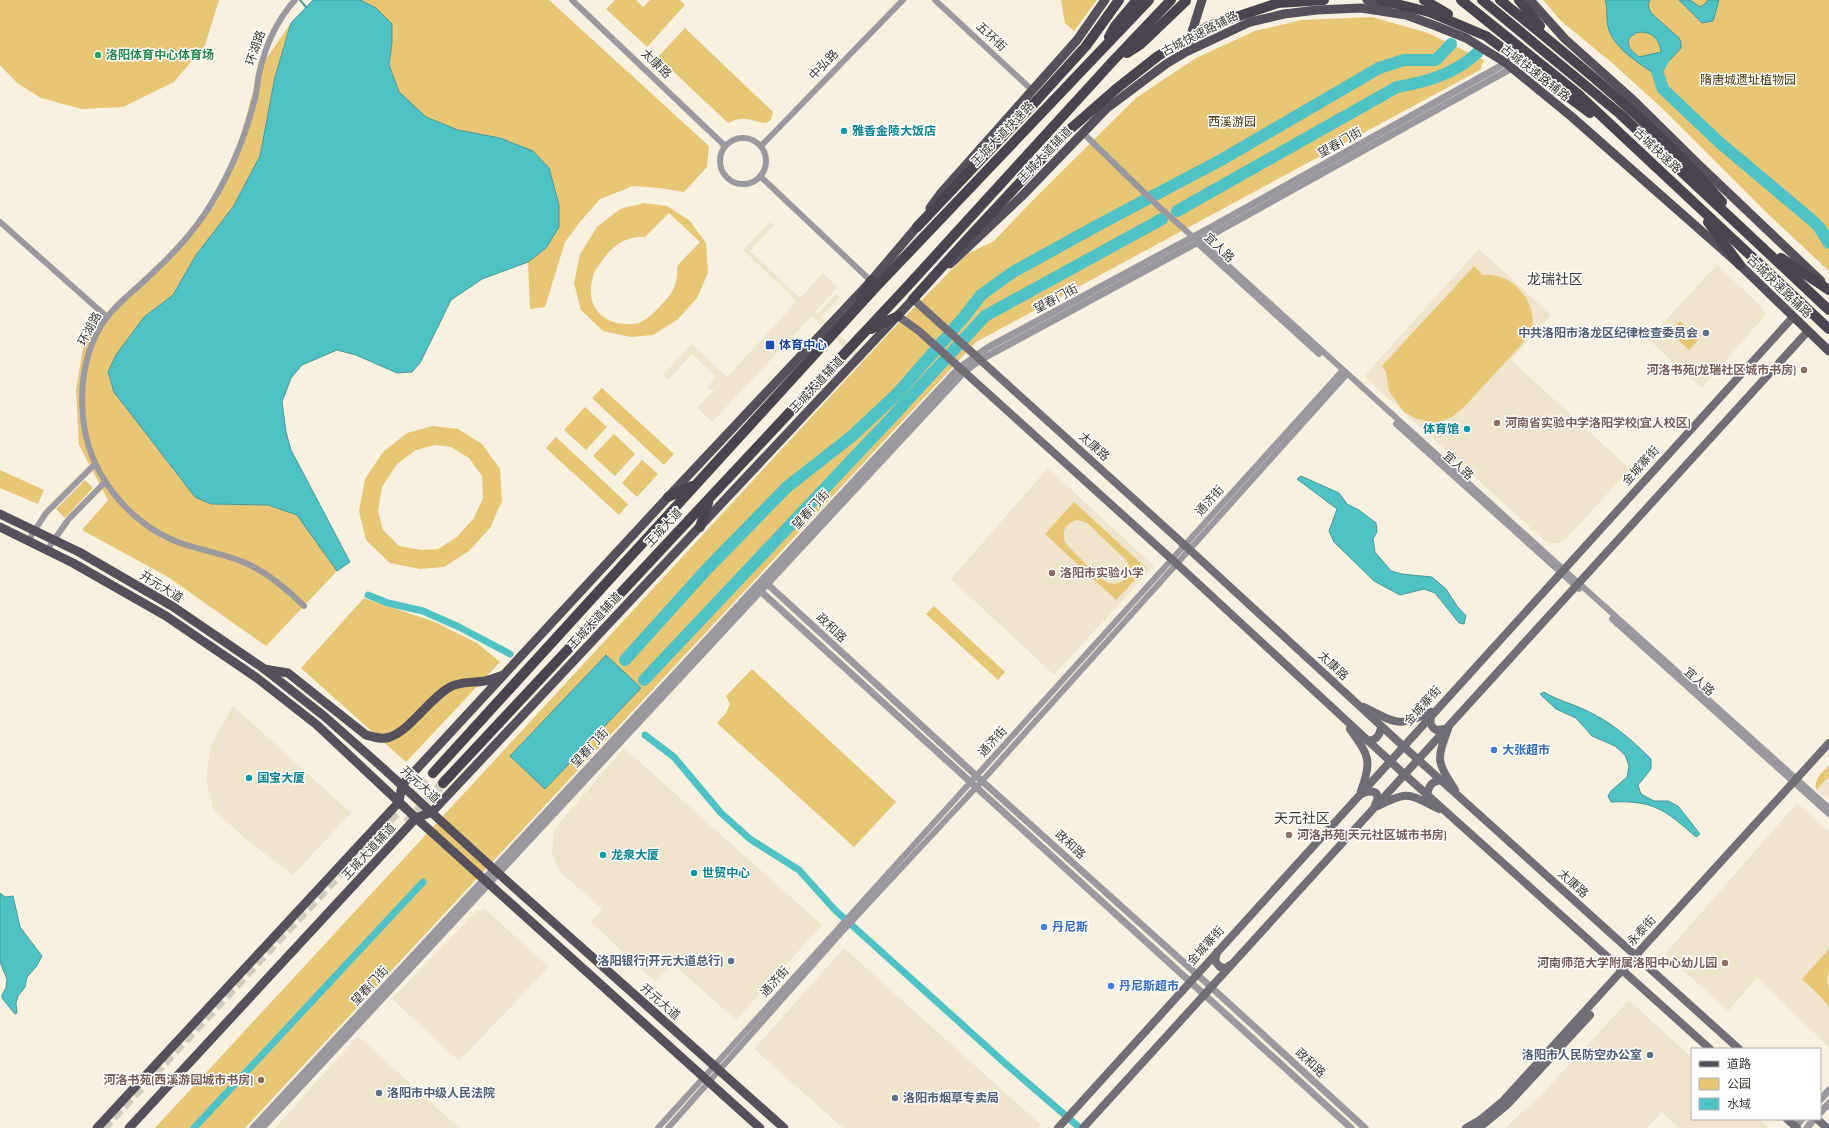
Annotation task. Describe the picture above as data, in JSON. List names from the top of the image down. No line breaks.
{"streets":{"highway":["王城大道快速路","古城快速路","王城大道"],"main road":["古城快速路辅路","太康路","王城大道辅道","金城寨街","开元大道","永泰街"],"street":["五环街","环湖路","中弘路","望春门街","宜人路","通济街","政和路"]},"crossings":[["古城快速路辅路","望春门街"],["古城快速路辅路","王城大道辅道"],["古城快速路辅路","宜人路"],["古城快速路辅路","金城寨街"],["太康路","中弘路"],["太康路","望春门街"],["太康路","王城大道辅道"],["太康路","金城寨街"],["太康路","通济街"],["太康路","永泰街"],["王城大道快速路","王城大道"],["望春门街","宜人路"],["望春门街","开元大道"],["望春门街","政和路"],["王城大道辅道","宜人路"],["王城大道辅道","开元大道"],["宜人路","金城寨街"],["宜人路","通济街"],["宜人路","永泰街"],["金城寨街","政和路"],["通济街","开元大道"],["通济街","政和路"]],"districts":["龙瑞社区","天元社区"],"parks":["隋唐城遗址植物园","西溪游园"],"places":{"other":["洛阳体育中心体育场","雅香金陵大饭店","中共洛阳市洛龙区纪律检查委员会","河洛书苑(龙瑞社区城市书房)","河南省实验中学洛阳学校(宜人校区)","体育馆","洛阳市实验小学","大张超市","国宝大厦","河洛书苑(天元社区城市书房)","龙泉大厦","世贸中心","丹尼斯","洛阳银行(开元大道总行)","河南师范大学附属洛阳中心幼儿园","丹尼斯超市","洛阳市人民防空办公室","河洛书苑(西溪游园城市书房)","洛阳市中级人民法院","洛阳市烟草专卖局"],"transit":["体育中心"]},"legend":["道路","公园","水域"]}
